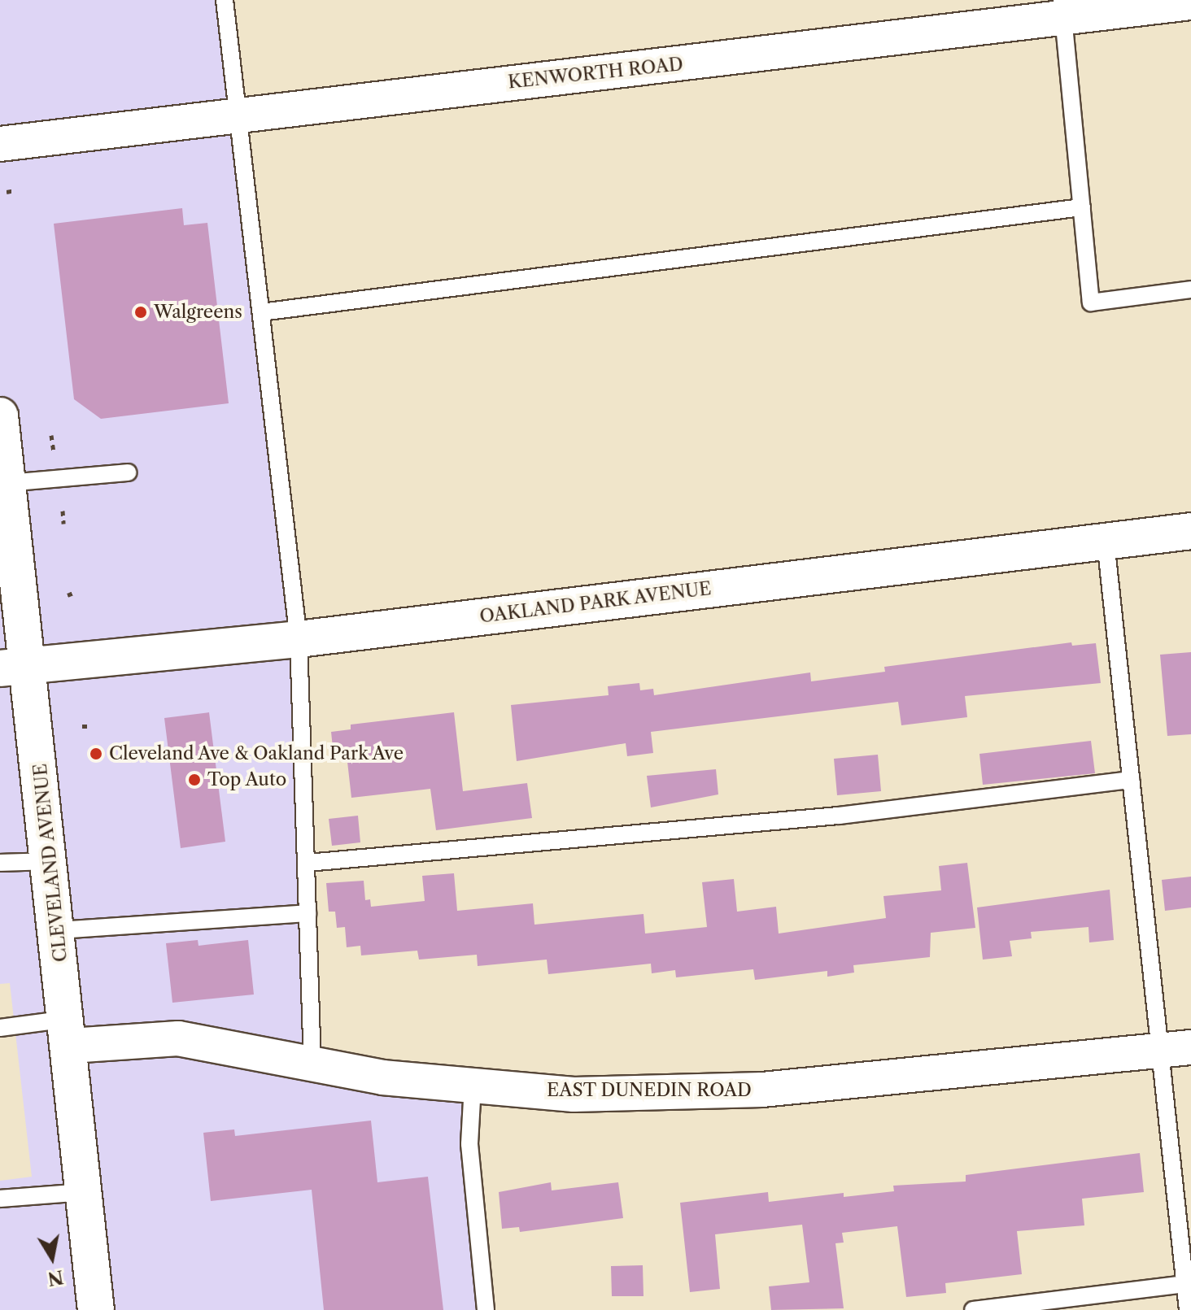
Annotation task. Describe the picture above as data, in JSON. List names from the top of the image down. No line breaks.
{"streets":{"main road":["OAKLAND PARK AVENUE","CLEVELAND AVENUE"],"street":["KENWORTH ROAD","EAST DUNEDIN ROAD"]},"crossings":[["OAKLAND PARK AVENUE","CLEVELAND AVENUE"],["CLEVELAND AVENUE","EAST DUNEDIN ROAD"]],"places":["Walgreens","Cleveland Ave & Oakland Park Ave","Top Auto"],"north":"bottom"}
